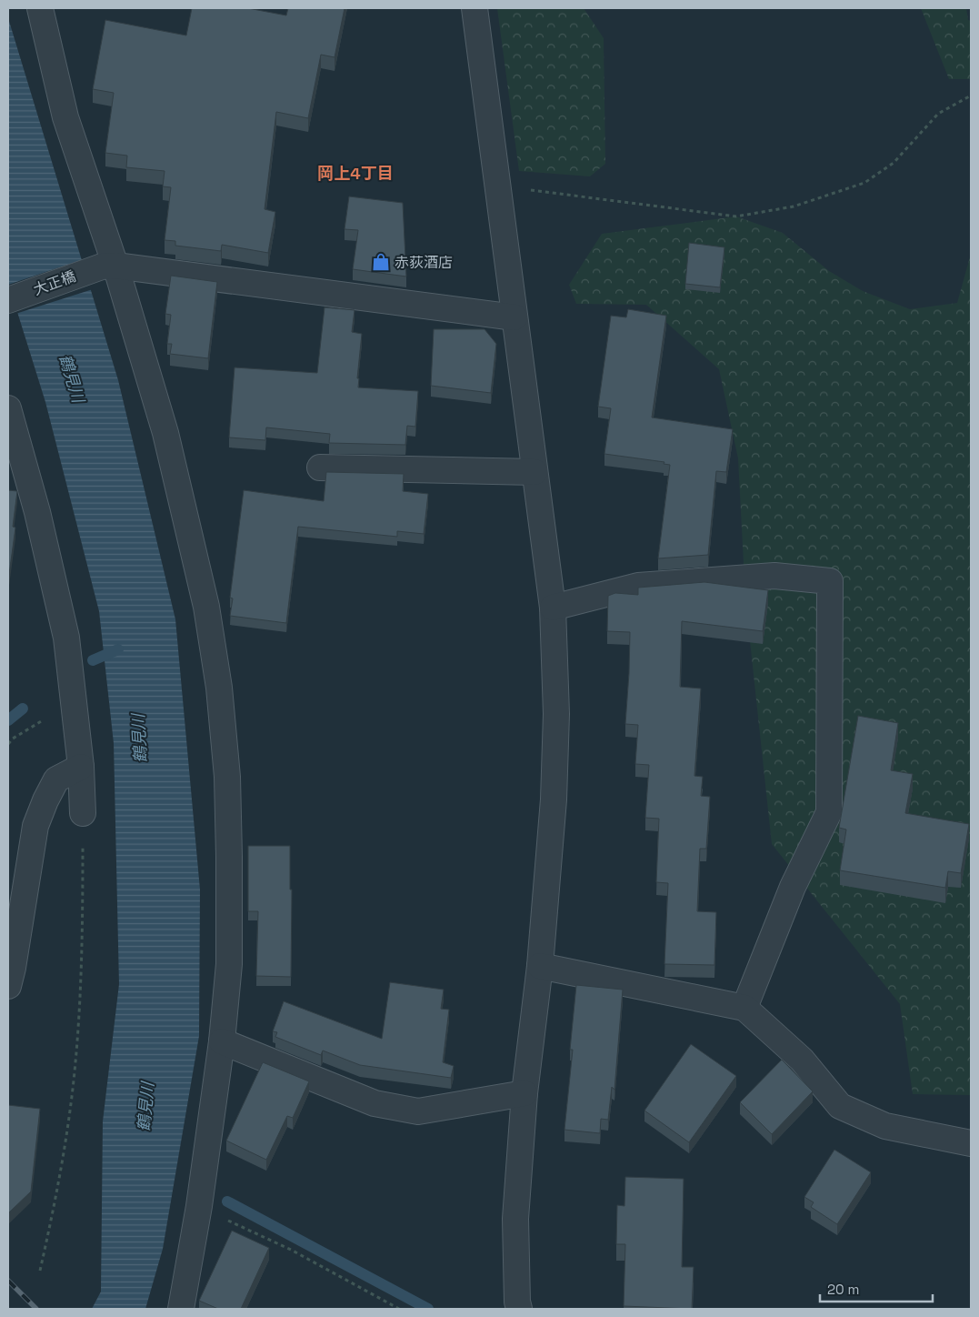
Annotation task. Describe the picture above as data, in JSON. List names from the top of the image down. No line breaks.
{"streets":{"street":["大正橋"]},"districts":["岡上4丁目"],"water":["鶴見川"],"places":{"shop":["赤荻酒店"]},"scale_bar":"20 m"}
